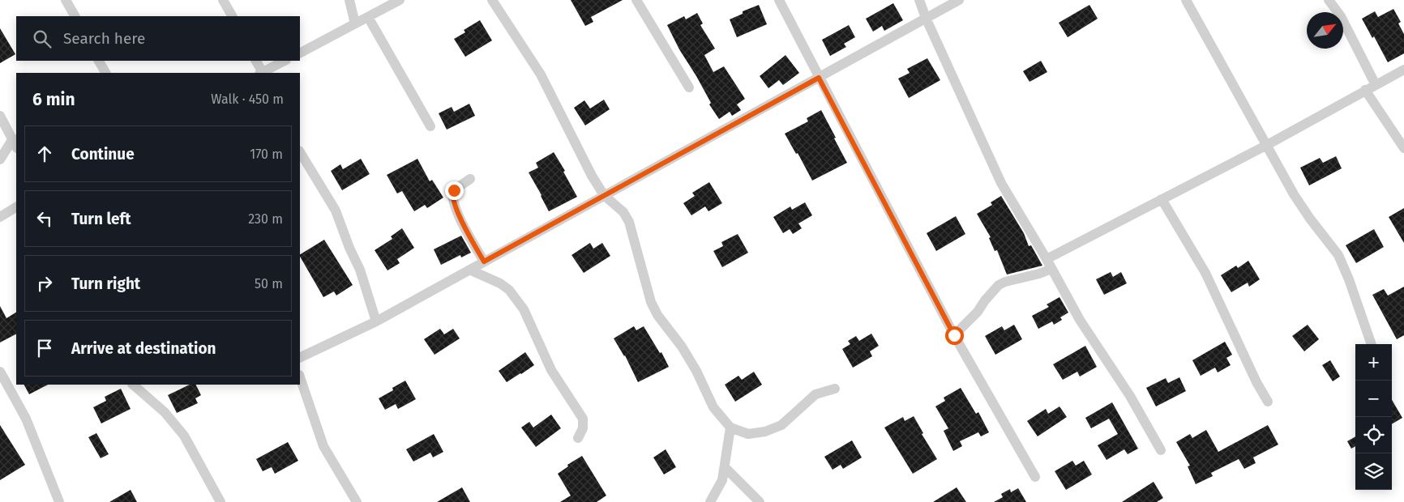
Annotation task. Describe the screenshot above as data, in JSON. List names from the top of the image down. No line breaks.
{"north":"top right","page":{"search":"Search here","heading":["6 min","Walk · 450 m"],"list":[["Continue","170 m"],["Turn left","230 m"],["Turn right","50 m"],"Arrive at destination"],"map_buttons":["+","−"]}}
